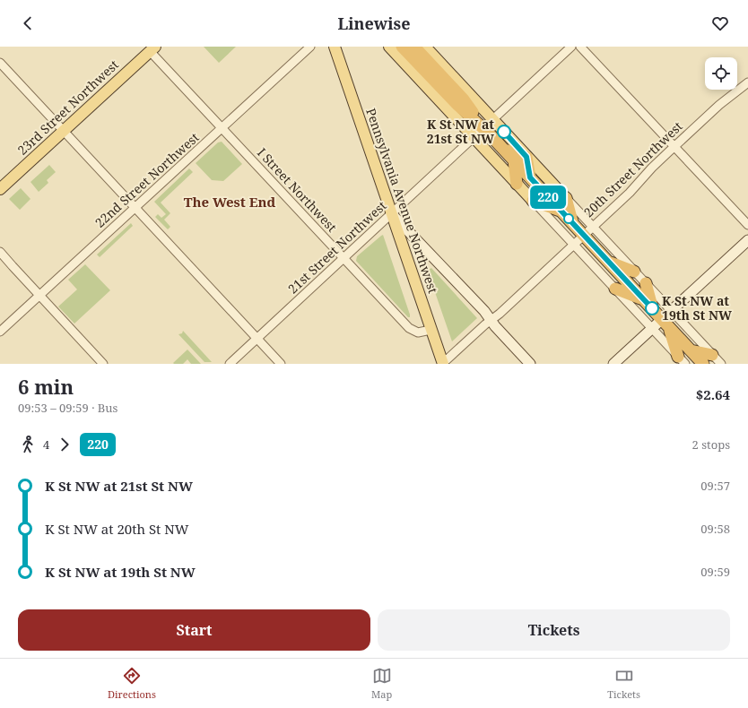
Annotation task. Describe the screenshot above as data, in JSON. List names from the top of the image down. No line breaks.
{"streets":{"main road":["23rd Street Northwest","Pennsylvania Avenue Northwest"],"street":["20th Street Northwest","22nd Street Northwest","I Street Northwest","21st Street Northwest"]},"crossings":[["23rd Street Northwest","I Street Northwest"],["20th Street Northwest","Pennsylvania Avenue Northwest"],["22nd Street Northwest","I Street Northwest"],["I Street Northwest","Pennsylvania Avenue Northwest"],["I Street Northwest","21st Street Northwest"],["Pennsylvania Avenue Northwest","21st Street Northwest"]],"districts":["The West End"],"places":["K St NW at 21st St NW","K St NW at 19th St NW"],"lines":["bus line 220"],"page":{"header":"Linewise","on_map":"220","heading":["6 min","09:53 – 09:59 · Bus","$2.64"],"legs":["4","220","2 stops"],"list":[{"name":"K St NW at 21st St NW","value":"09:57"},{"name":"K St NW at 20th St NW","value":"09:58"},{"name":"K St NW at 19th St NW","value":"09:59"}],"buttons":["Start","Tickets"],"tabs":["Directions","Map","Tickets"]}}
